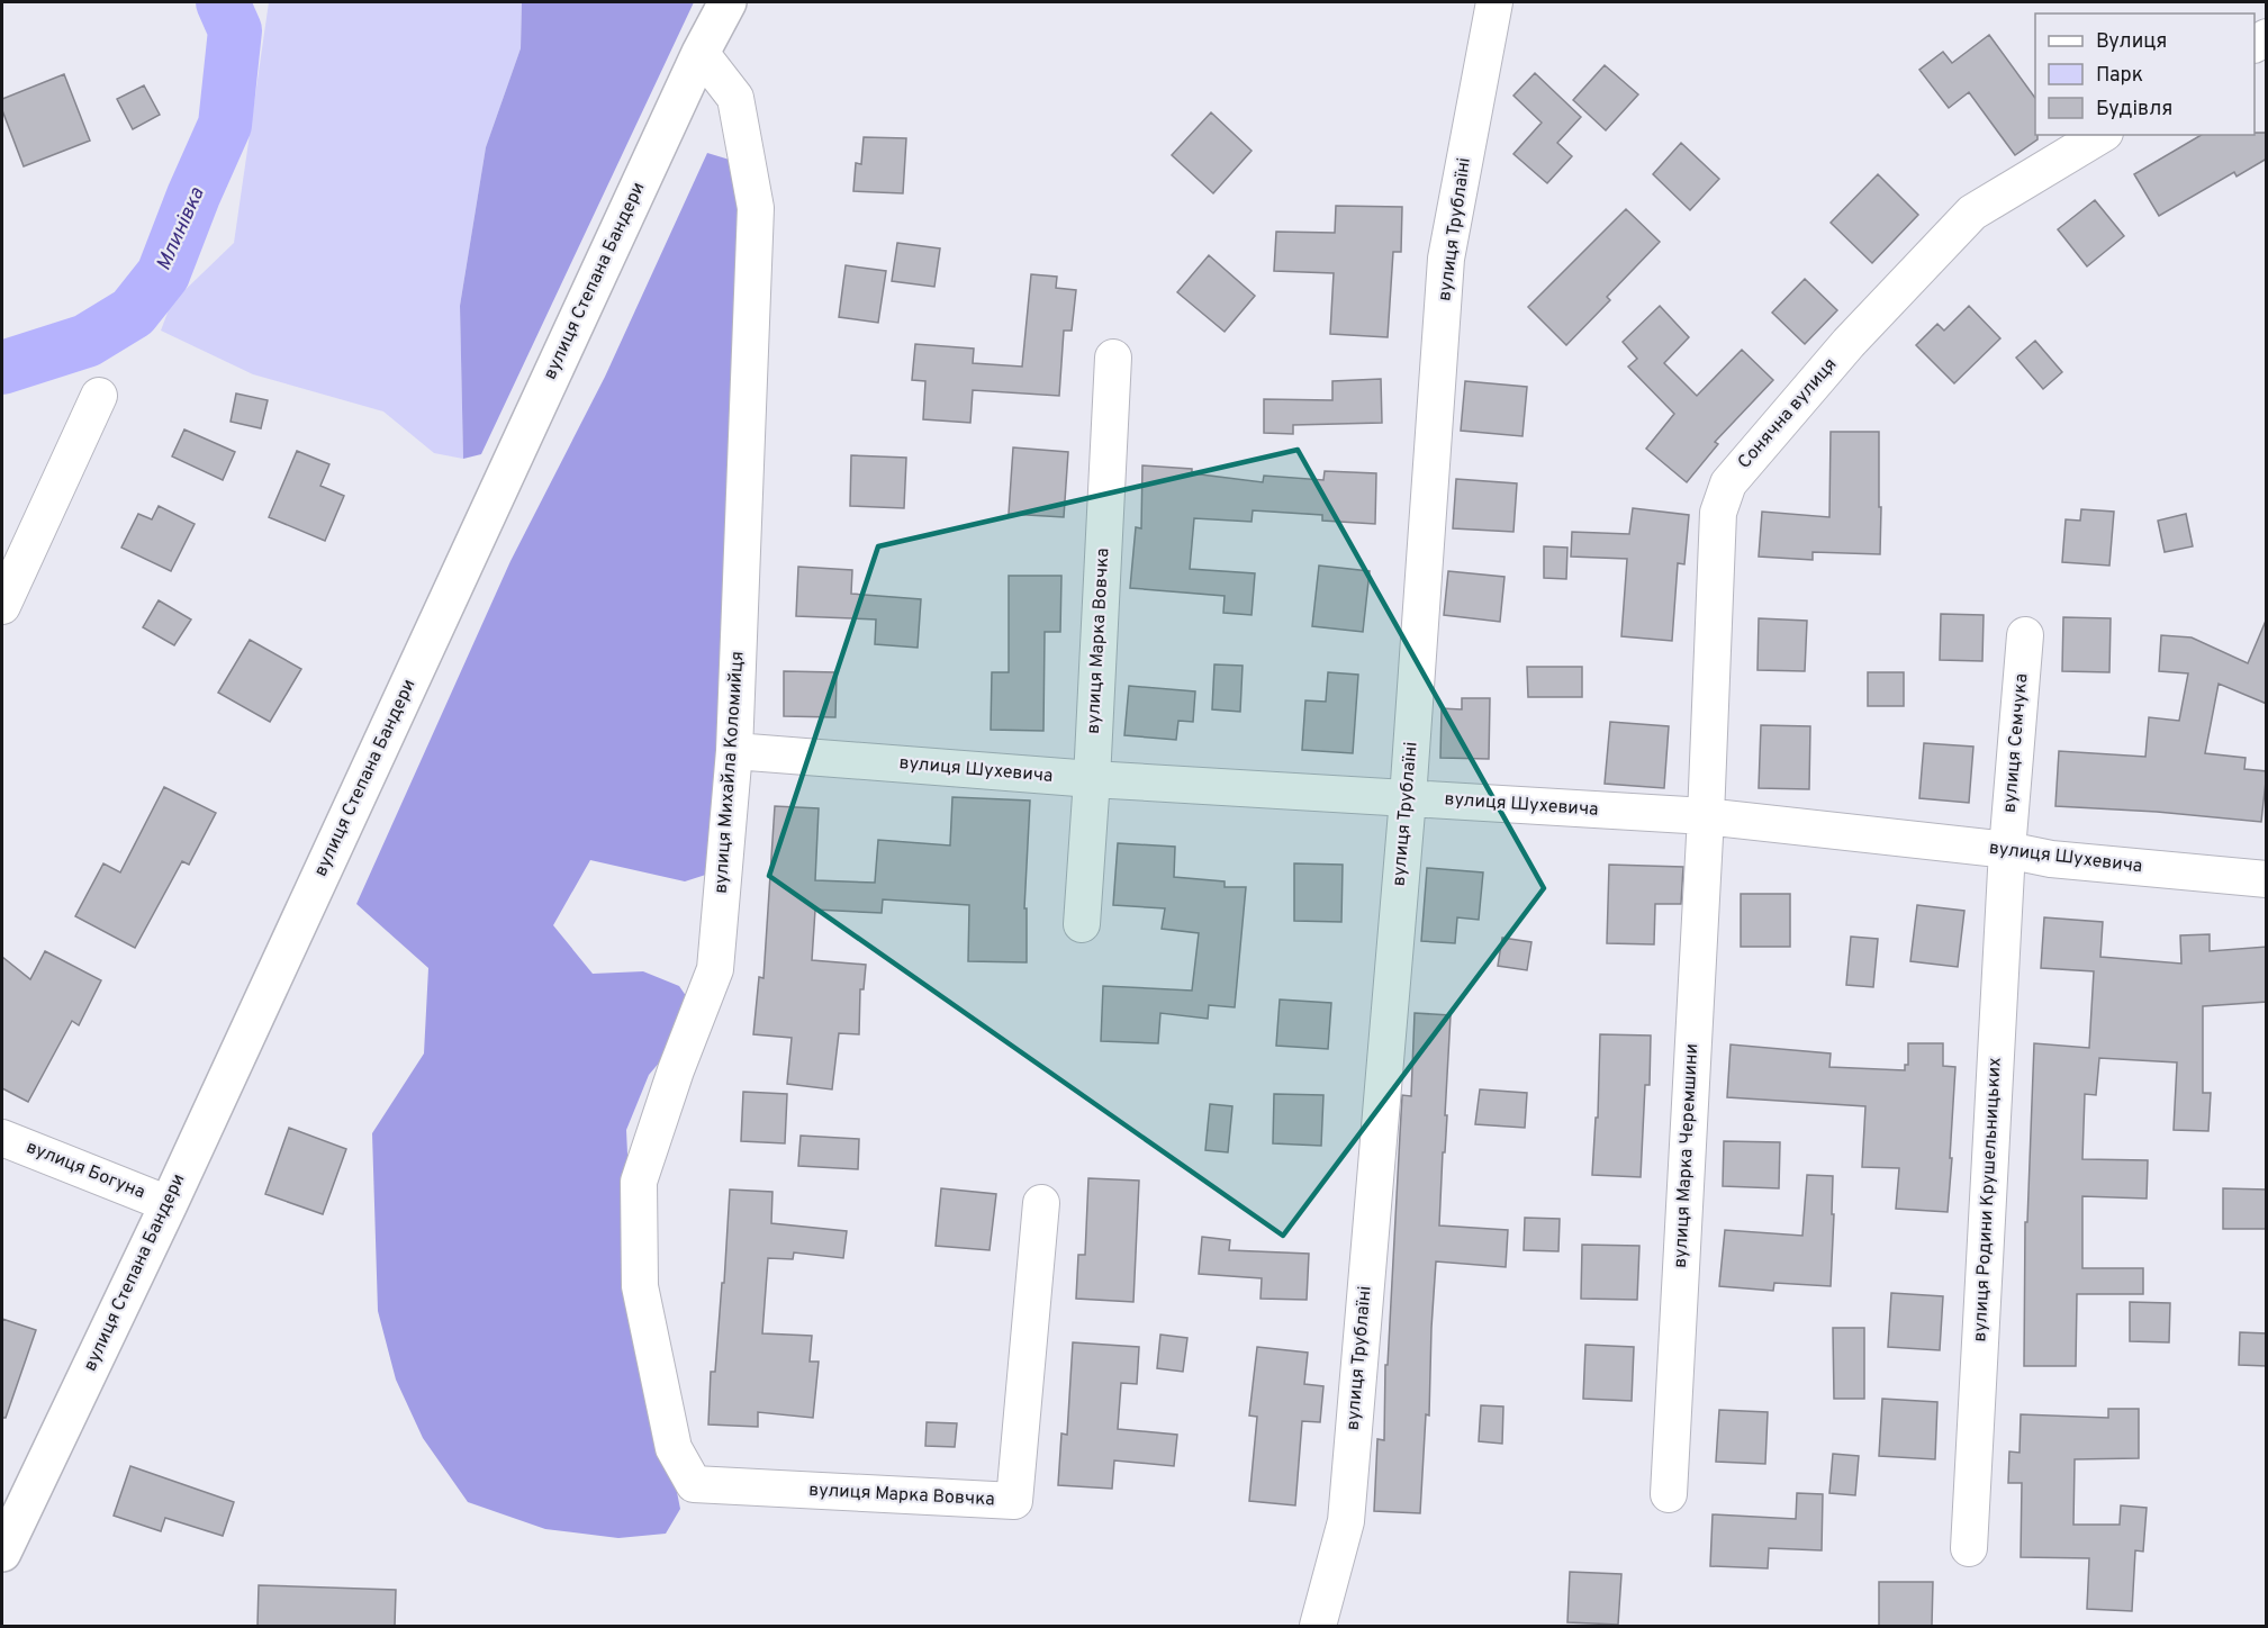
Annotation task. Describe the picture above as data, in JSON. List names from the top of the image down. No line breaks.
{"streets":{"main road":["вулиця Степана Бандери"],"street":["вулиця Трублаїні","Сонячна вулиця","вулиця Марка Вовчка","вулиця Семчука","вулиця Шухевича","вулиця Михайла Коломийця","вулиця Марка Черемшини","вулиця Богуна","вулиця Родини Крушельницьких"]},"crossings":[["вулиця Трублаїні","вулиця Шухевича"],["вулиця Степана Бандери","вулиця Михайла Коломийця"],["вулиця Степана Бандери","вулиця Богуна"],["Сонячна вулиця","вулиця Шухевича"],["Сонячна вулиця","вулиця Марка Черемшини"],["вулиця Марка Вовчка","вулиця Шухевича"],["вулиця Марка Вовчка","вулиця Михайла Коломийця"],["вулиця Семчука","вулиця Шухевича"],["вулиця Семчука","вулиця Родини Крушельницьких"],["вулиця Шухевича","вулиця Михайла Коломийця"],["вулиця Шухевича","вулиця Марка Черемшини"],["вулиця Шухевича","вулиця Родини Крушельницьких"]],"water":["Млинівка"],"legend":["Вулиця","Парк","Будівля"]}
